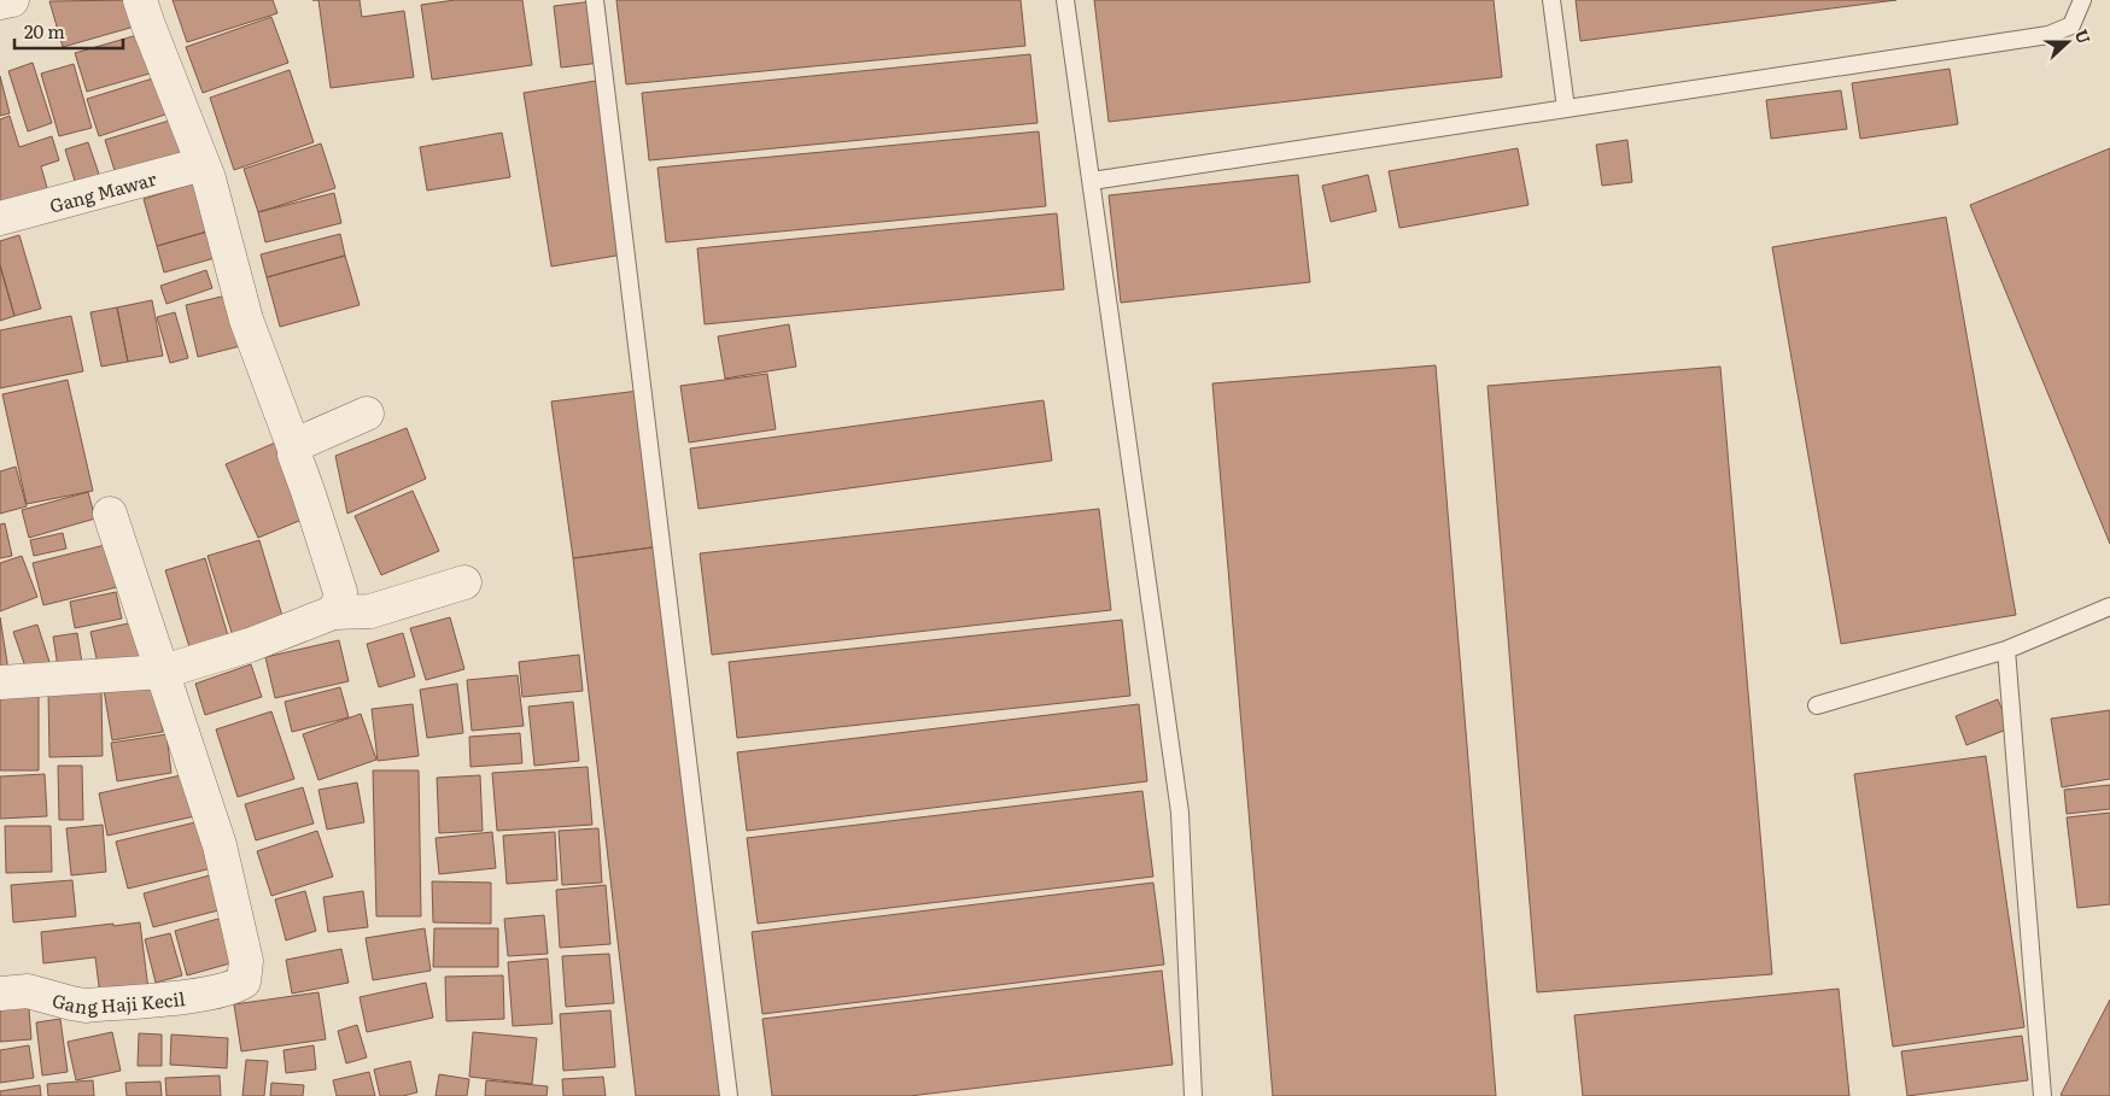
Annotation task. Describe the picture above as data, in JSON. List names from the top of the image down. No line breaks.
{"streets":{"street":["Gang Mawar","Gang Haji Kecil"]},"scale_bar":"20 m","north":"right"}
